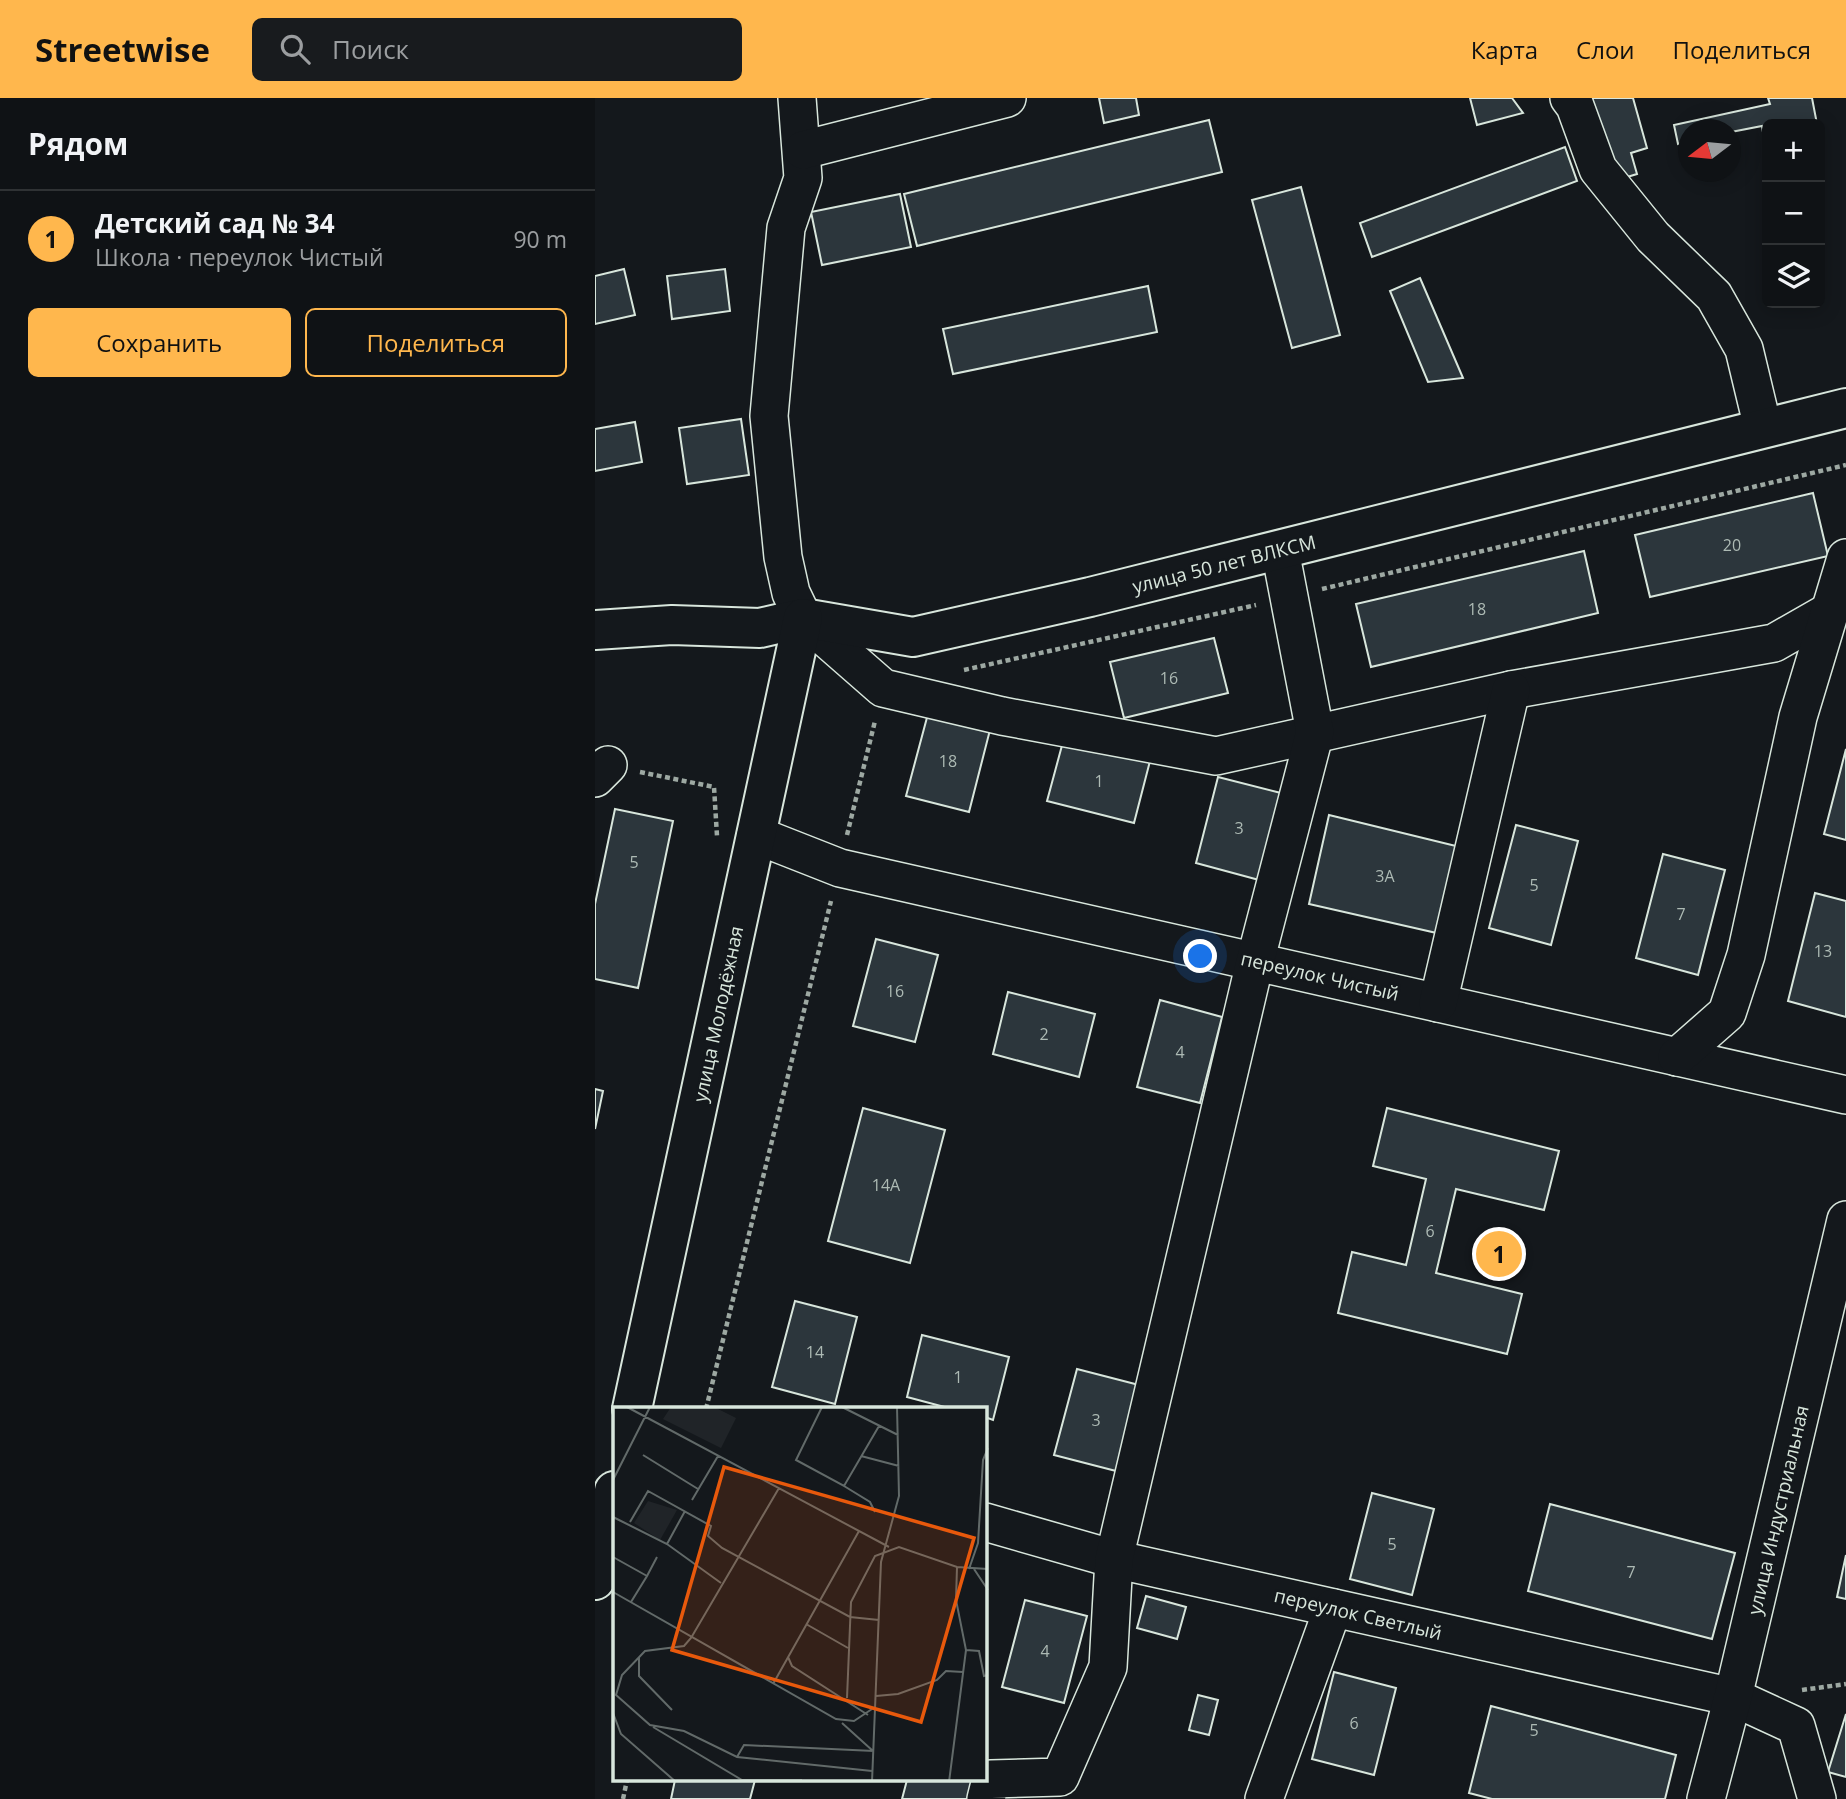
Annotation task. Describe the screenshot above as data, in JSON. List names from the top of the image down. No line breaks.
{"streets":{"main road":["улица 50 лет ВЛКСМ","улица Молодёжная"],"street":["переулок Чистый","улица Индустриальная","переулок Светлый"]},"crossings":[["улица 50 лет ВЛКСМ","улица Молодёжная"],["переулок Чистый","улица Молодёжная"],["улица Индустриальная","переулок Светлый"]],"house_numbers":["20","18","16","18","1","3","5","3А","5","7","13","16","2","4","14А","6","14","1","3","5","7","4","6","5"],"north":"left","page":{"header":"Streetwise","search":"Поиск","nav":["Карта","Слои","Поделиться"],"heading":"Рядом","map_buttons":["+","−"],"list":[{"mark":"1","name":"Детский сад № 34","note":"Школа · переулок Чистый","value":"90 m"}],"buttons":["Сохранить","Поделиться"],"pins":"1"}}
